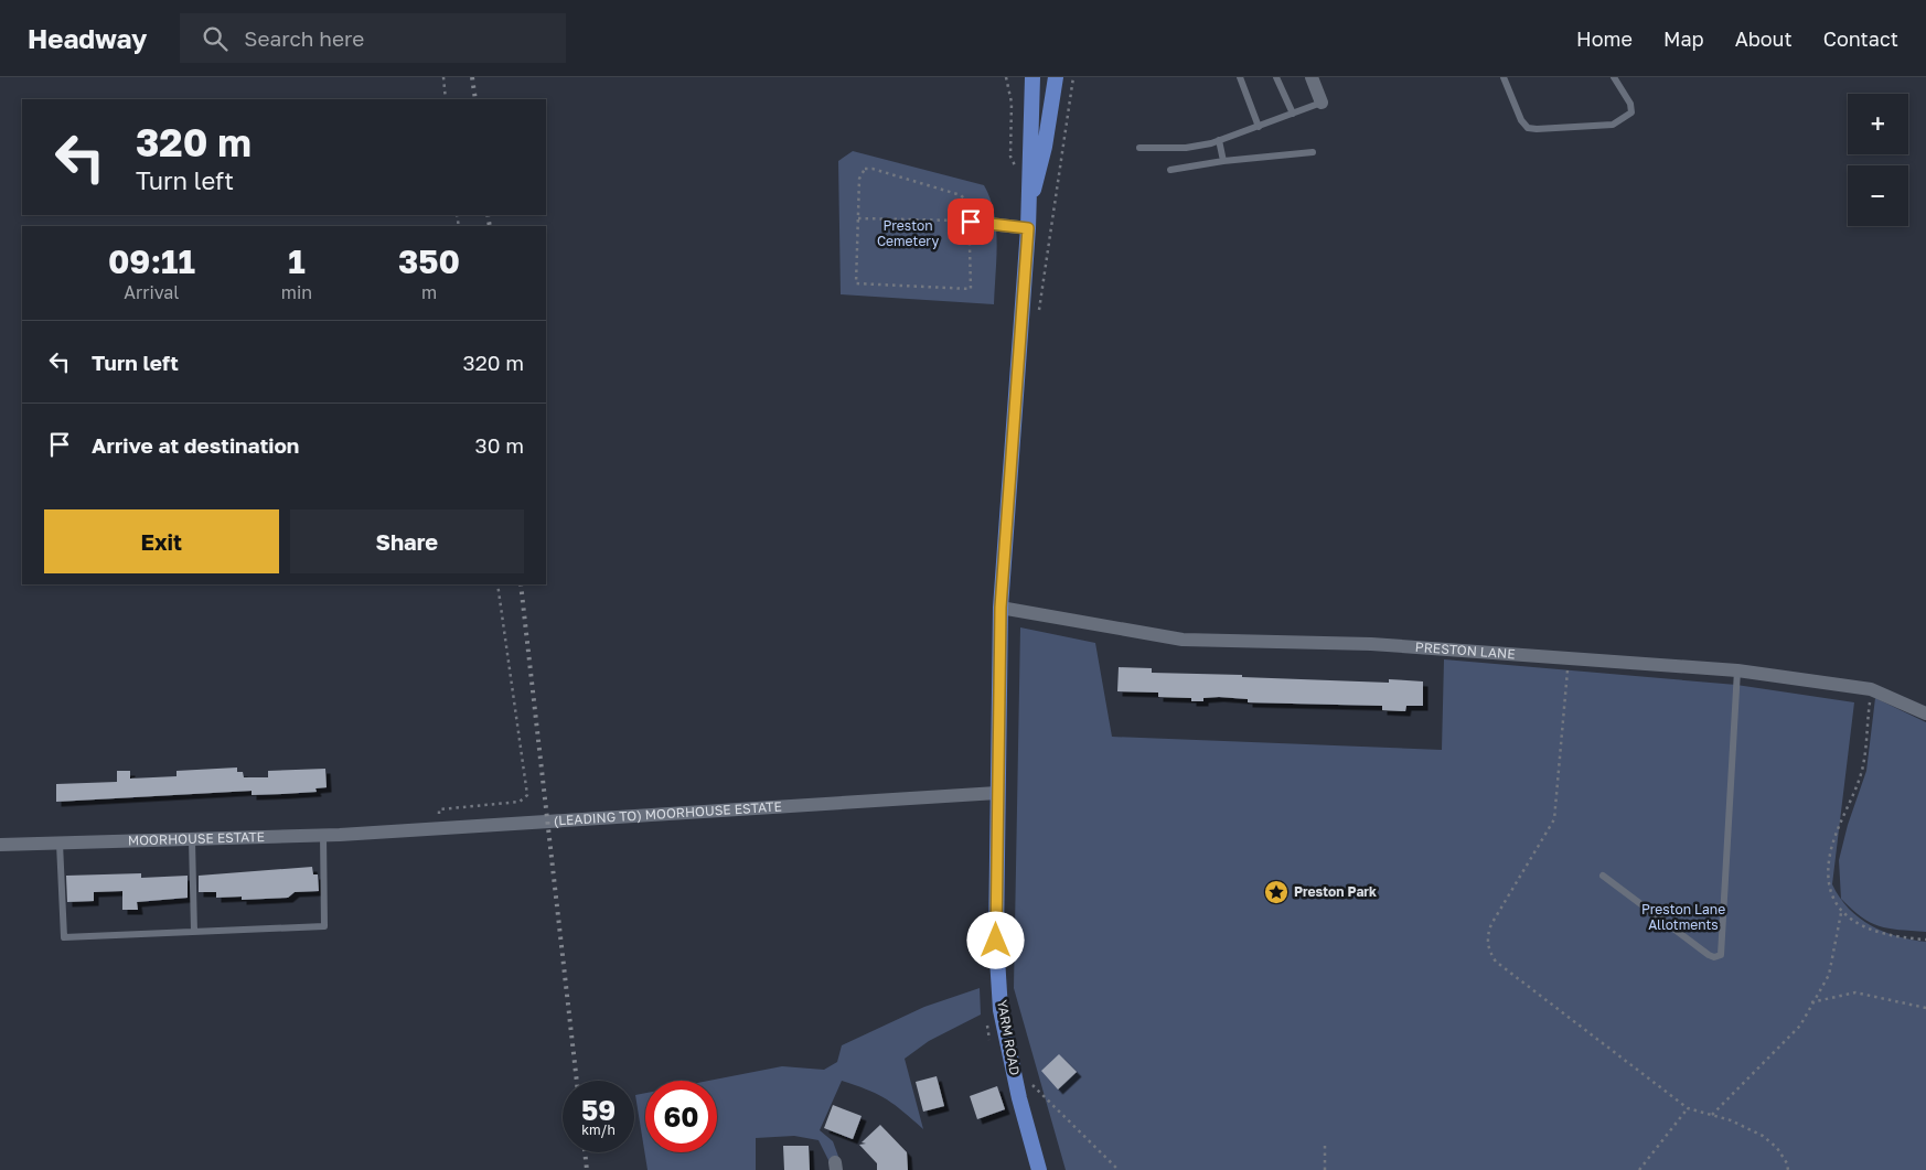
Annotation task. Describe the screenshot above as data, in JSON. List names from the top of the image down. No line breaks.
{"streets":{"main road":["YARM ROAD"],"street":["PRESTON LANE","(LEADING TO) MOORHOUSE ESTATE","MOORHOUSE ESTATE"]},"crossings":[["PRESTON LANE","YARM ROAD"],["(LEADING TO) MOORHOUSE ESTATE","MOORHOUSE ESTATE"],["(LEADING TO) MOORHOUSE ESTATE","YARM ROAD"]],"parks":["Preston Cemetery","Preston Lane Allotments"],"places":{"place":["Preston Park"]},"page":{"header":"Headway","search":"Search here","nav":["Home","Map","About","Contact"],"map_buttons":["+","−"],"turn":["320 m","Turn left"],"eta":["09:11","Arrival","1","min","350","m"],"list":[{"name":"Turn left","value":"320 m"},{"name":"Arrive at destination","value":"30 m"}],"buttons":["Exit","Share"],"speed":"59 km/h","limit":"60"}}
